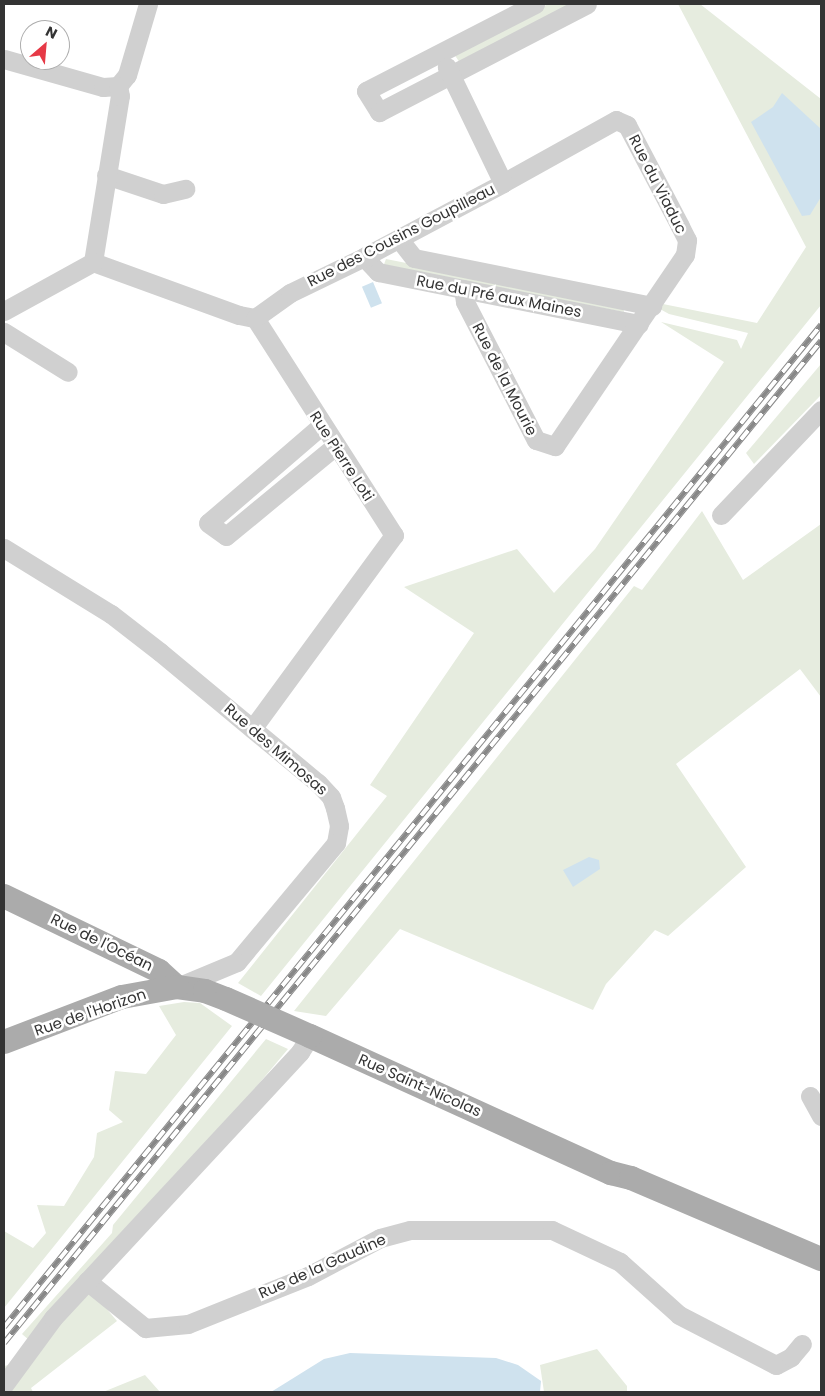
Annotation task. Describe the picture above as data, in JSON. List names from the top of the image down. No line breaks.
{"streets":{"main road":["Rue de l'Océan","Rue de l'Horizon","Rue Saint-Nicolas"],"street":["Rue du Viaduc","Rue des Cousins Goupilleau","Rue du Pré aux Maines","Rue de la Mourie","Rue Pierre Loti","Rue des Mimosas","Rue de la Gaudine"]},"crossings":[["Rue du Viaduc","Rue des Cousins Goupilleau"],["Rue du Viaduc","Rue du Pré aux Maines"],["Rue du Viaduc","Rue de la Mourie"],["Rue des Cousins Goupilleau","Rue du Pré aux Maines"],["Rue des Cousins Goupilleau","Rue Pierre Loti"],["Rue du Pré aux Maines","Rue de la Mourie"],["Rue Pierre Loti","Rue des Mimosas"],["Rue des Mimosas","Rue de l'Océan"],["Rue des Mimosas","Rue de l'Horizon"],["Rue de l'Océan","Rue de l'Horizon"],["Rue de l'Océan","Rue Saint-Nicolas"]],"north":"top right"}
